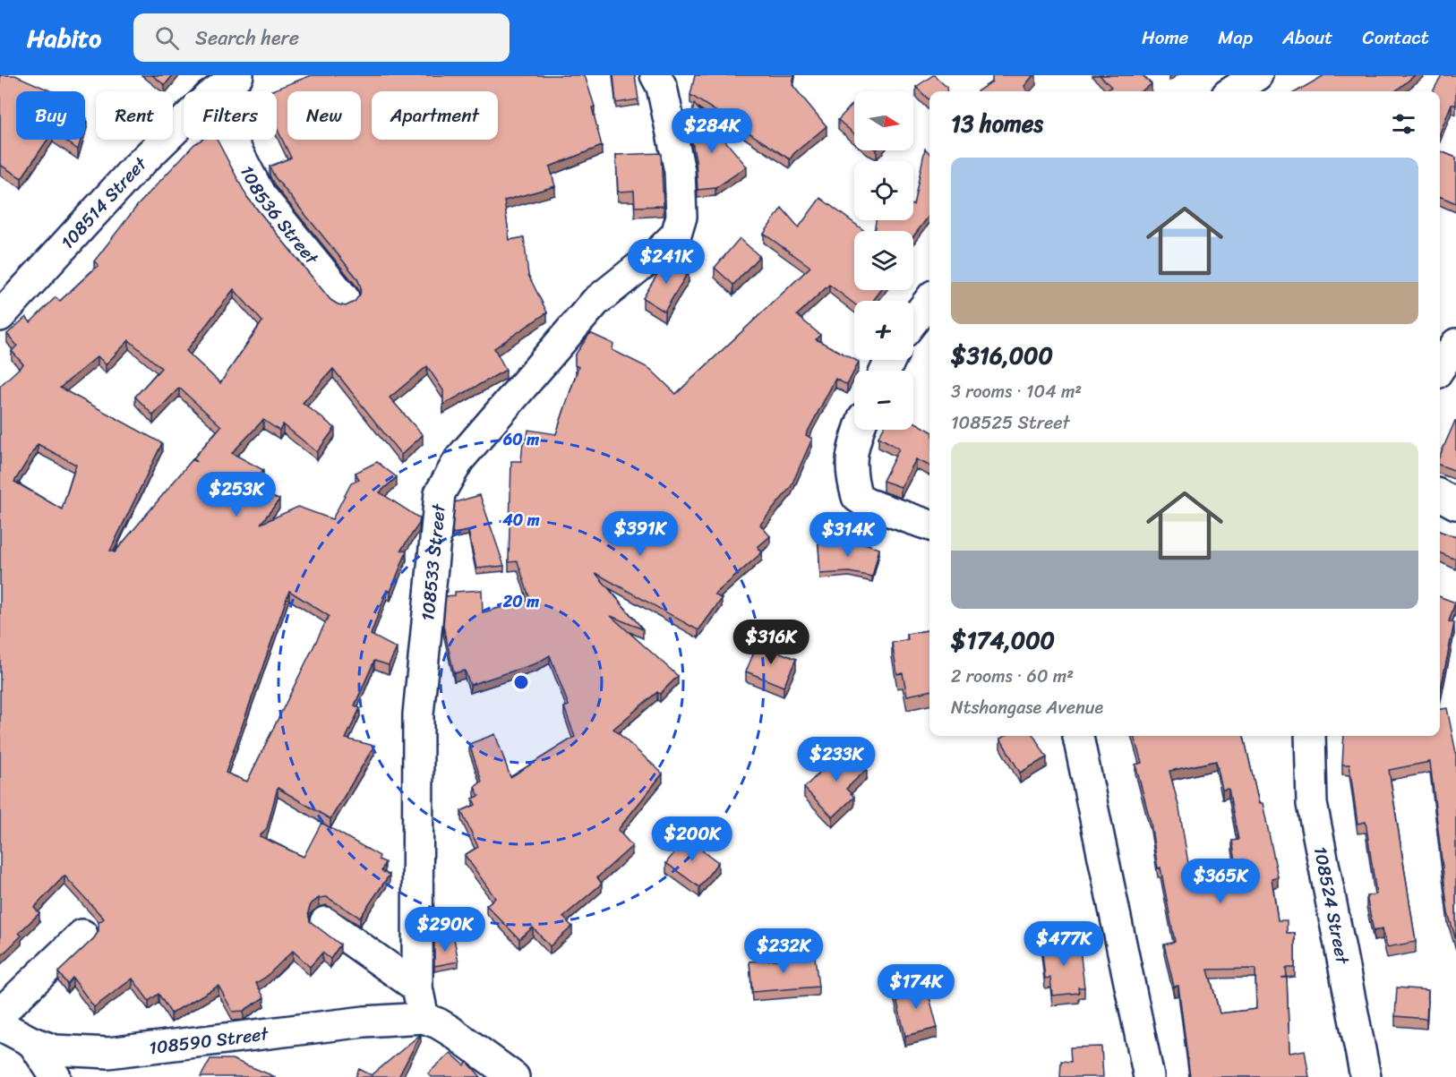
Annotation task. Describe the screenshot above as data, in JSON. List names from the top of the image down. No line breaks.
{"streets":{"street":["108514 Street","108536 Street","108533 Street","108524 Street","108590 Street"]},"north":"right","page":{"header":"Habito","search":"Search here","nav":["Home","Map","About","Contact"],"map_buttons":["+","−"],"chip":["Buy","Rent","Filters","New","Apartment"],"heading":"13 homes","price":["$284K","$241K","$253K","$391K","$314K","$316K","$233K","$200K","$365K","$290K","$477K","$232K","$174K"],"list":[{"name":"$316,000","note":"3 rooms · 104 m² · 108525 Street"},{"name":"$174,000","note":"2 rooms · 60 m² · Ntshangase Avenue"}]},"rings":["60 m","40 m","20 m"]}
